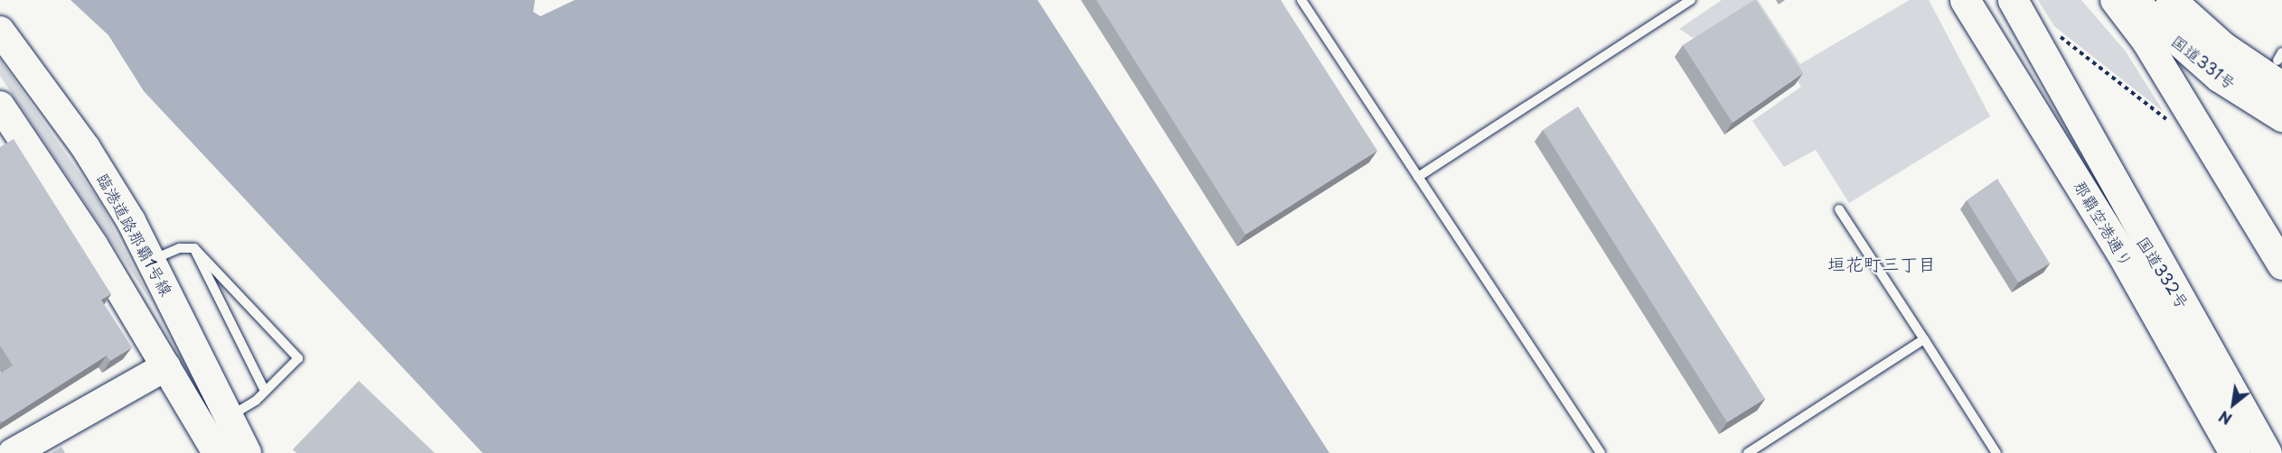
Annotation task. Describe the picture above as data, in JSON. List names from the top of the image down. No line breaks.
{"streets":{"highway":["国道331号","那覇空港通り","国道332号"],"street":["臨港道路那覇1号線"]},"districts":["垣花町三丁目"],"north":"bottom left"}
